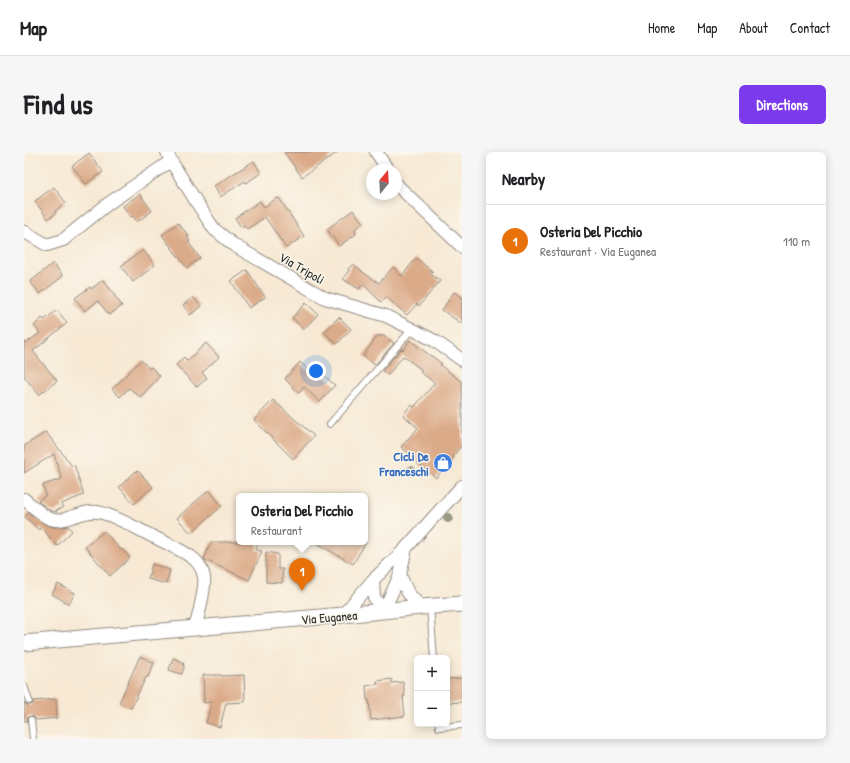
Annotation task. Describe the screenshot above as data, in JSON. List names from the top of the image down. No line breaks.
{"streets":{"street":["Via Tripoli","Via Euganea"]},"places":{"shop":["Cicli De Franceschi"]},"north":"top","page":{"header":"Map","nav":["Home","Map","About","Contact"],"title":"Find us","buttons":"Directions","heading":"Nearby","list":[{"mark":"1","name":"Osteria Del Picchio","note":"Restaurant · Via Euganea","value":"110 m"}],"popup":["Osteria Del Picchio","Restaurant"],"pins":"1","map_buttons":["+","−"]}}
